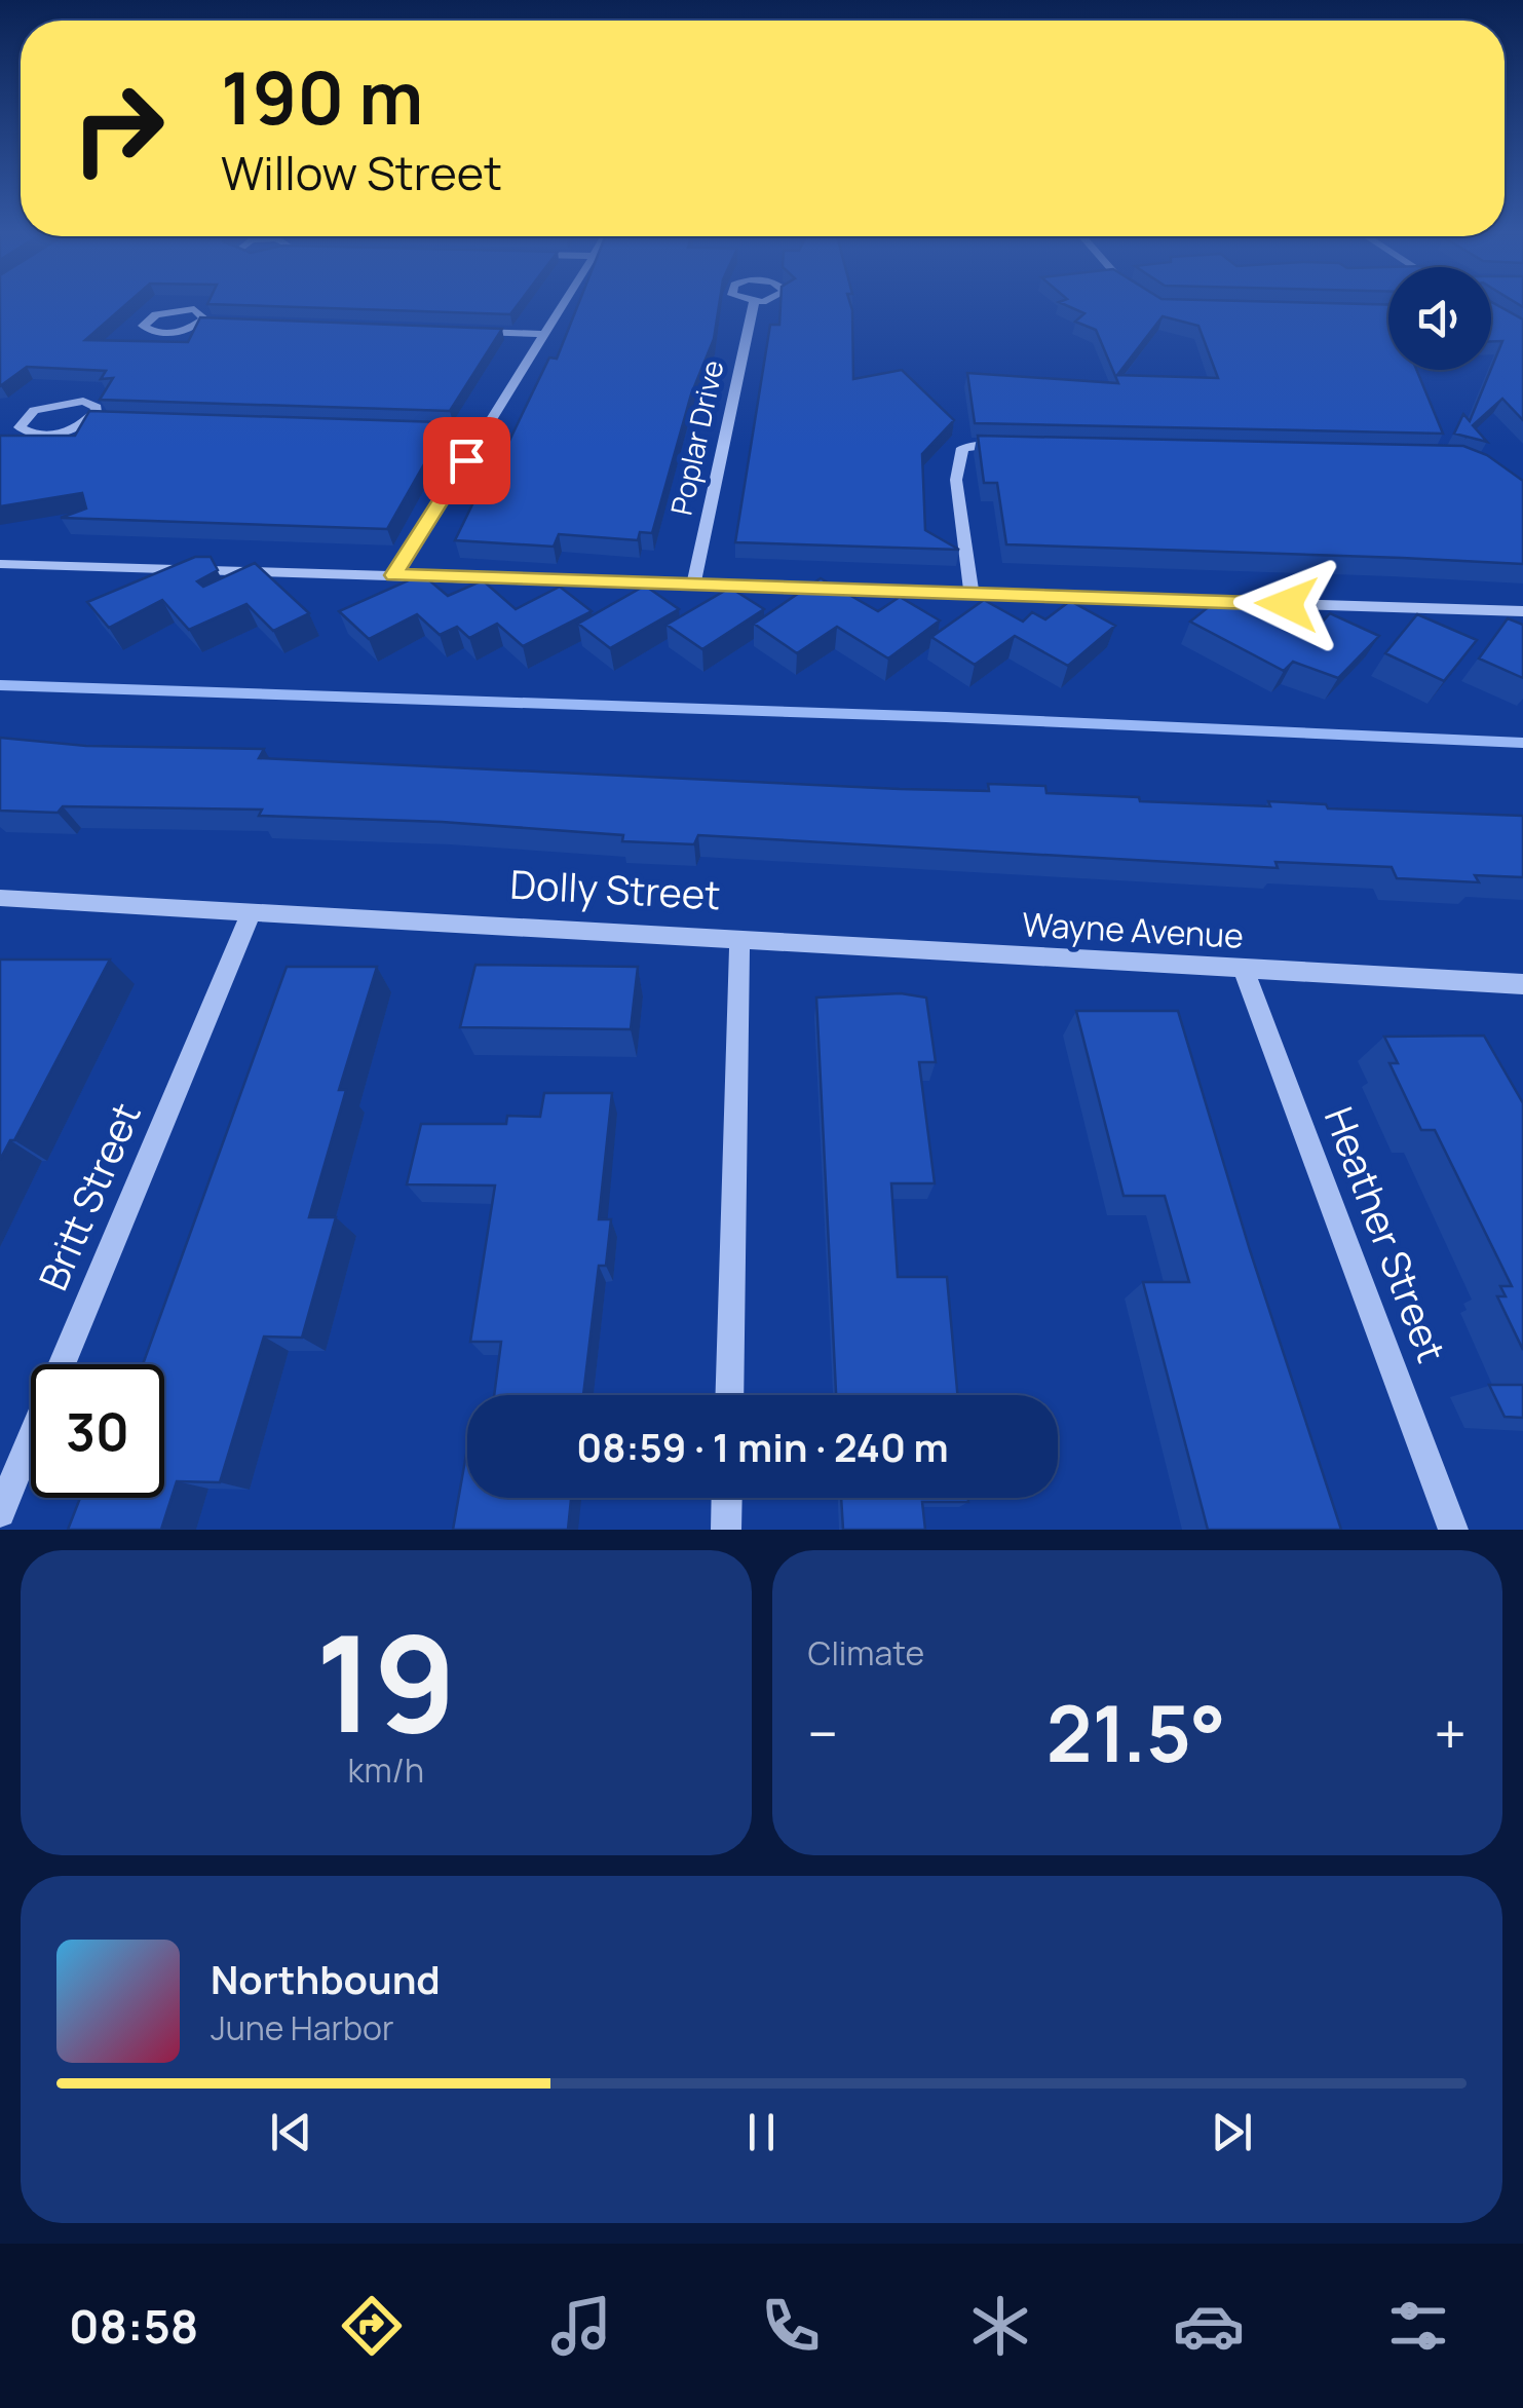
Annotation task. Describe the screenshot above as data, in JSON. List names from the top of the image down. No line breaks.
{"streets":{"street":["Poplar Drive","Dolly Street","Wayne Avenue","Britt Street","Heather Street"]},"crossings":[["Dolly Street","Wayne Avenue"],["Dolly Street","Britt Street"],["Wayne Avenue","Heather Street"]],"page":{"turn":["190 m","Willow Street"],"limit":"30","trip":"08:59 · 1 min · 240 m","tile":[["19","km/h"],"Climate"],"heat":["−","21.5°","+"],"song":["Northbound","June Harbor"],"tabs":"08:58"}}
